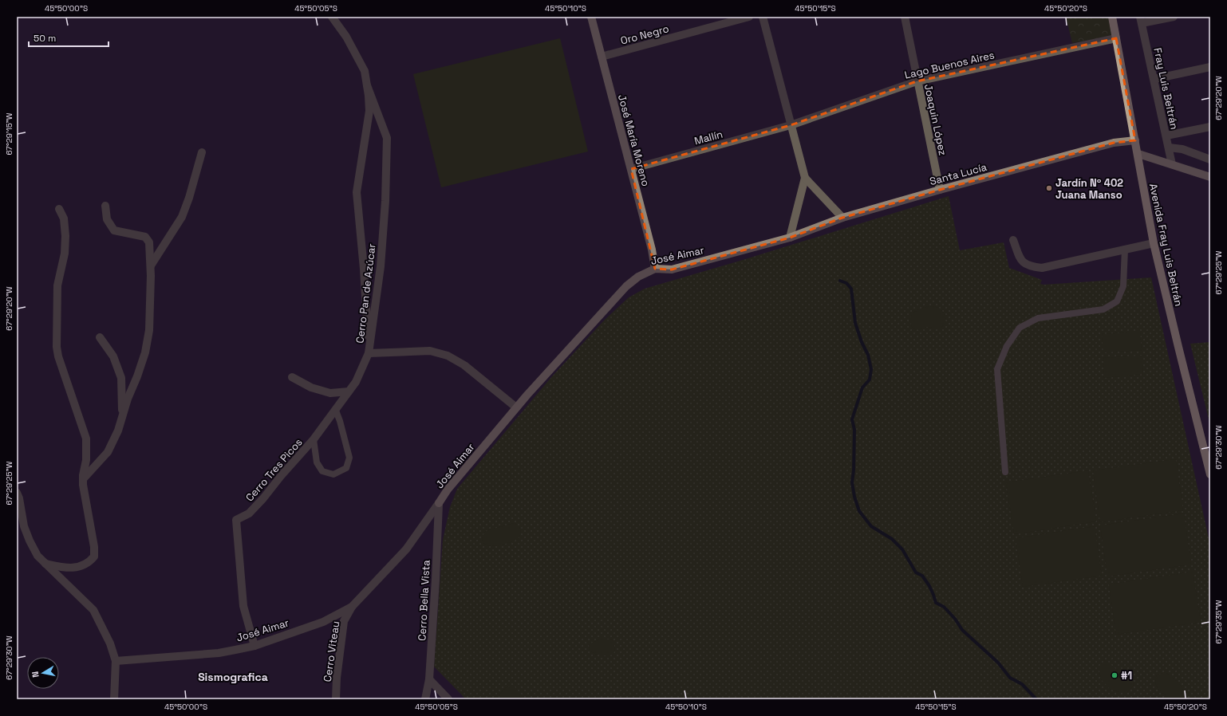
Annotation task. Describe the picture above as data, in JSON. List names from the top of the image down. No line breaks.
{"streets":{"main road":["Avenida Fray Luis Beltrán"],"street":["Oro Negro","Lago Buenos Aires","Fray Luis Beltrán","Joaquin López","Mallín","José María Moreno","Santa Lucía","José Aimar","Cerro Pan de Azúcar","Cerro Tres Picos","Cerro Bella Vista","Cerro Viteau"]},"crossings":[["Oro Negro","José María Moreno"],["Lago Buenos Aires","Joaquin López"],["Lago Buenos Aires","Mallín"],["Lago Buenos Aires","Avenida Fray Luis Beltrán"],["Joaquin López","Santa Lucía"],["Mallín","José María Moreno"],["José María Moreno","José Aimar"],["Santa Lucía","Avenida Fray Luis Beltrán"],["Santa Lucía","José Aimar"],["José Aimar","Cerro Tres Picos"],["José Aimar","Cerro Bella Vista"],["José Aimar","Cerro Viteau"],["Cerro Pan de Azúcar","Cerro Tres Picos"]],"districts":["Sismografica"],"places":["Jardín Nº 402 Juana Manso","#1"],"scale_bar":"50 m","north":"left","coordinates":["45°50'00\"S","45°50'05\"S","45°50'10\"S","45°50'15\"S","45°50'20\"S","67°29'20\"W","67°29'15\"W","67°29'25\"W","67°29'30\"W","67°29'35\"W"]}
